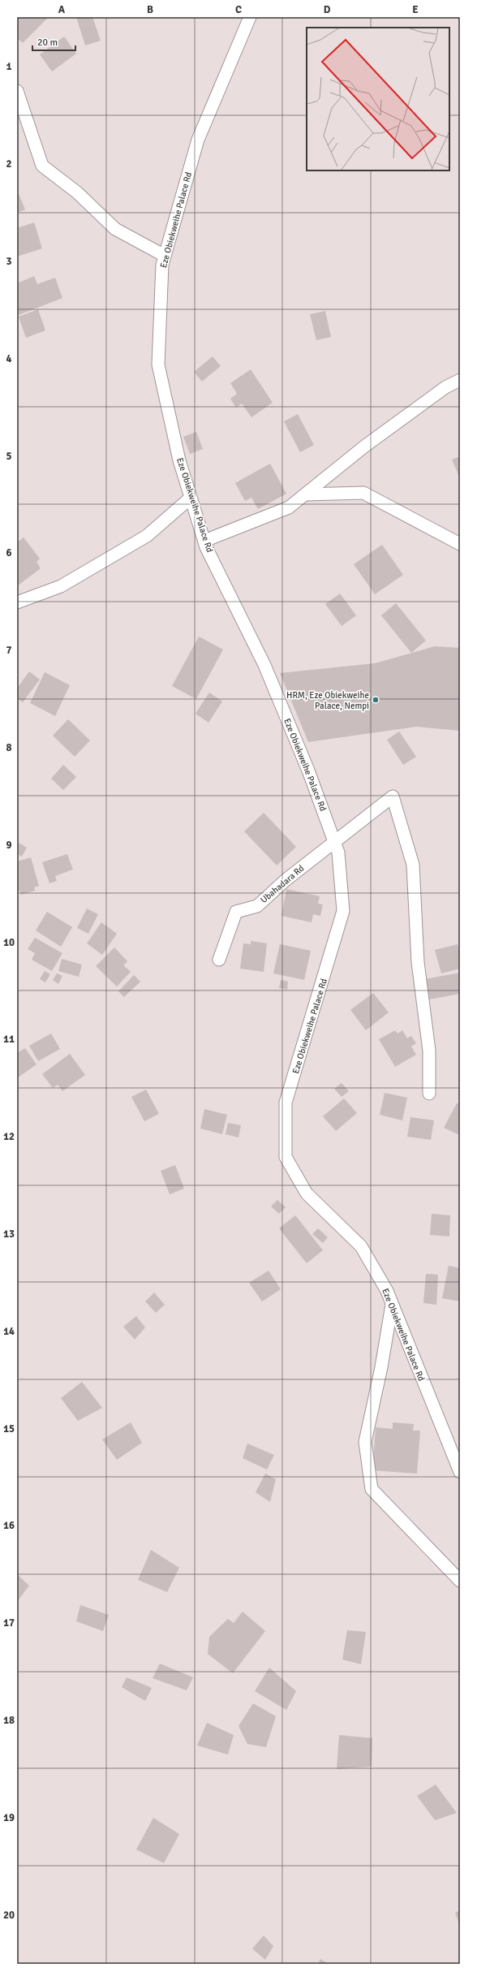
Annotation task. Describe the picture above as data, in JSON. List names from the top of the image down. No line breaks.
{"streets":{"street":["Eze Obiekweihe Palace Rd","Ubahadara Rd"]},"crossings":[["Eze Obiekweihe Palace Rd","Ubahadara Rd"]],"places":["HRM, Eze Obiekweihe Palace, Nempi"],"scale_bar":"20 m","grid":{"columns":["A","B","C","D","E"],"rows":["1","2","3","4","5","6","7","8","9","10","11","12","13","14","15","16","17","18","19","20"]}}
